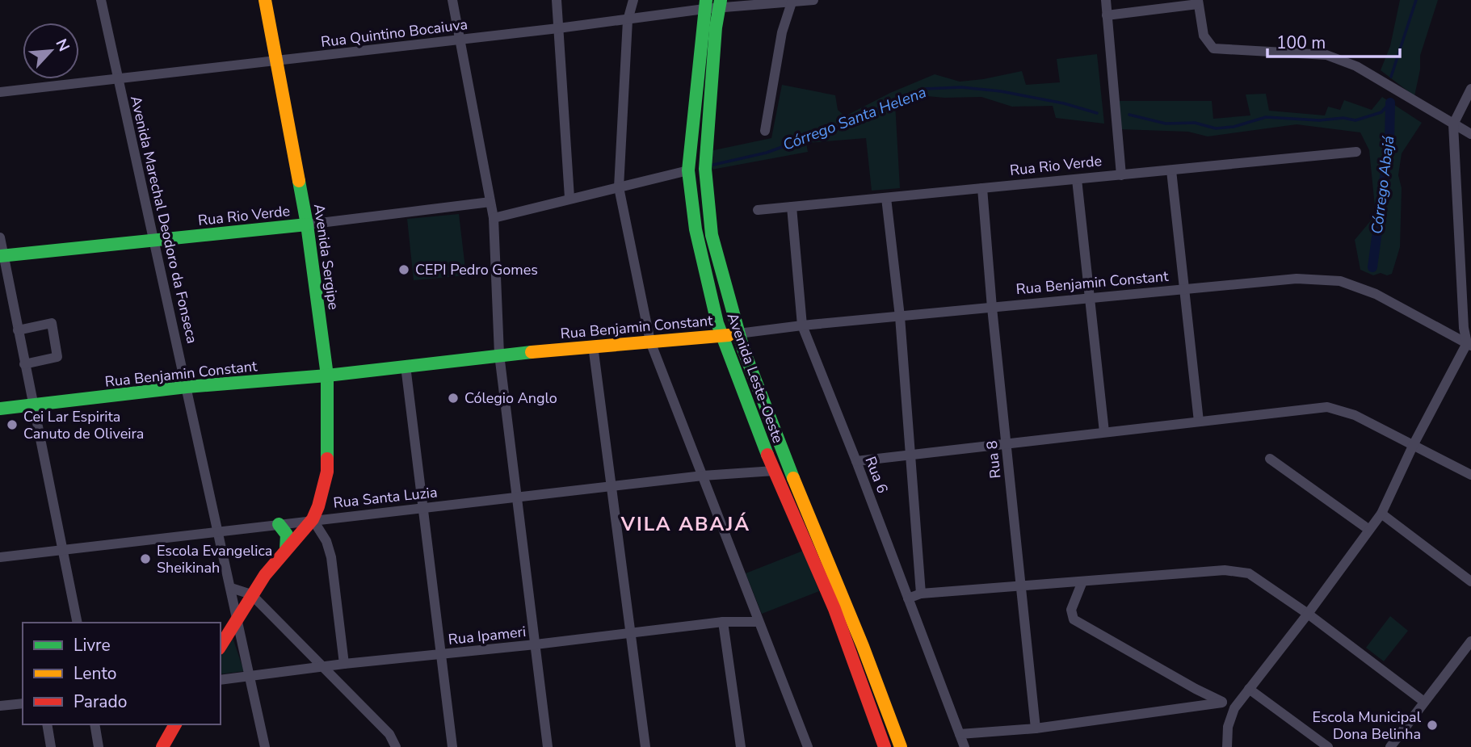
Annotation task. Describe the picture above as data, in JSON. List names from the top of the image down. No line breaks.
{"streets":{"street":["Rua Quintino Bocaiuva","Rua Rio Verde","Avenida Marechal Deodoro da Fonseca","Avenida Sergipe","Rua Benjamin Constant","Avenida Leste-Oeste","Rua 8","Rua 6","Rua Santa Luzia","Rua Ipameri"]},"crossings":[["Rua Quintino Bocaiuva","Avenida Marechal Deodoro da Fonseca"],["Rua Quintino Bocaiuva","Avenida Sergipe"],["Rua Quintino Bocaiuva","Avenida Leste-Oeste"],["Rua Rio Verde","Avenida Marechal Deodoro da Fonseca"],["Rua Rio Verde","Avenida Sergipe"],["Rua Rio Verde","Rua 8"],["Rua Rio Verde","Rua 6"],["Avenida Marechal Deodoro da Fonseca","Rua Benjamin Constant"],["Avenida Marechal Deodoro da Fonseca","Rua Santa Luzia"],["Avenida Marechal Deodoro da Fonseca","Rua Ipameri"],["Avenida Sergipe","Rua Benjamin Constant"],["Avenida Sergipe","Rua Santa Luzia"],["Rua Benjamin Constant","Avenida Leste-Oeste"],["Rua Benjamin Constant","Rua 8"],["Rua Benjamin Constant","Rua 6"],["Avenida Leste-Oeste","Rua Santa Luzia"]],"districts":["VILA ABAJÁ"],"water":["Córrego Santa Helena","Córrego Abajá"],"places":["CEPI Pedro Gomes","Cólegio Anglo","Cei Lar Espirita Canuto de Oliveira","Escola Evangelica Sheikinah","Escola Municipal Dona Belinha"],"legend":["Livre","Lento","Parado"],"scale_bar":"100 m","north":"top right"}
